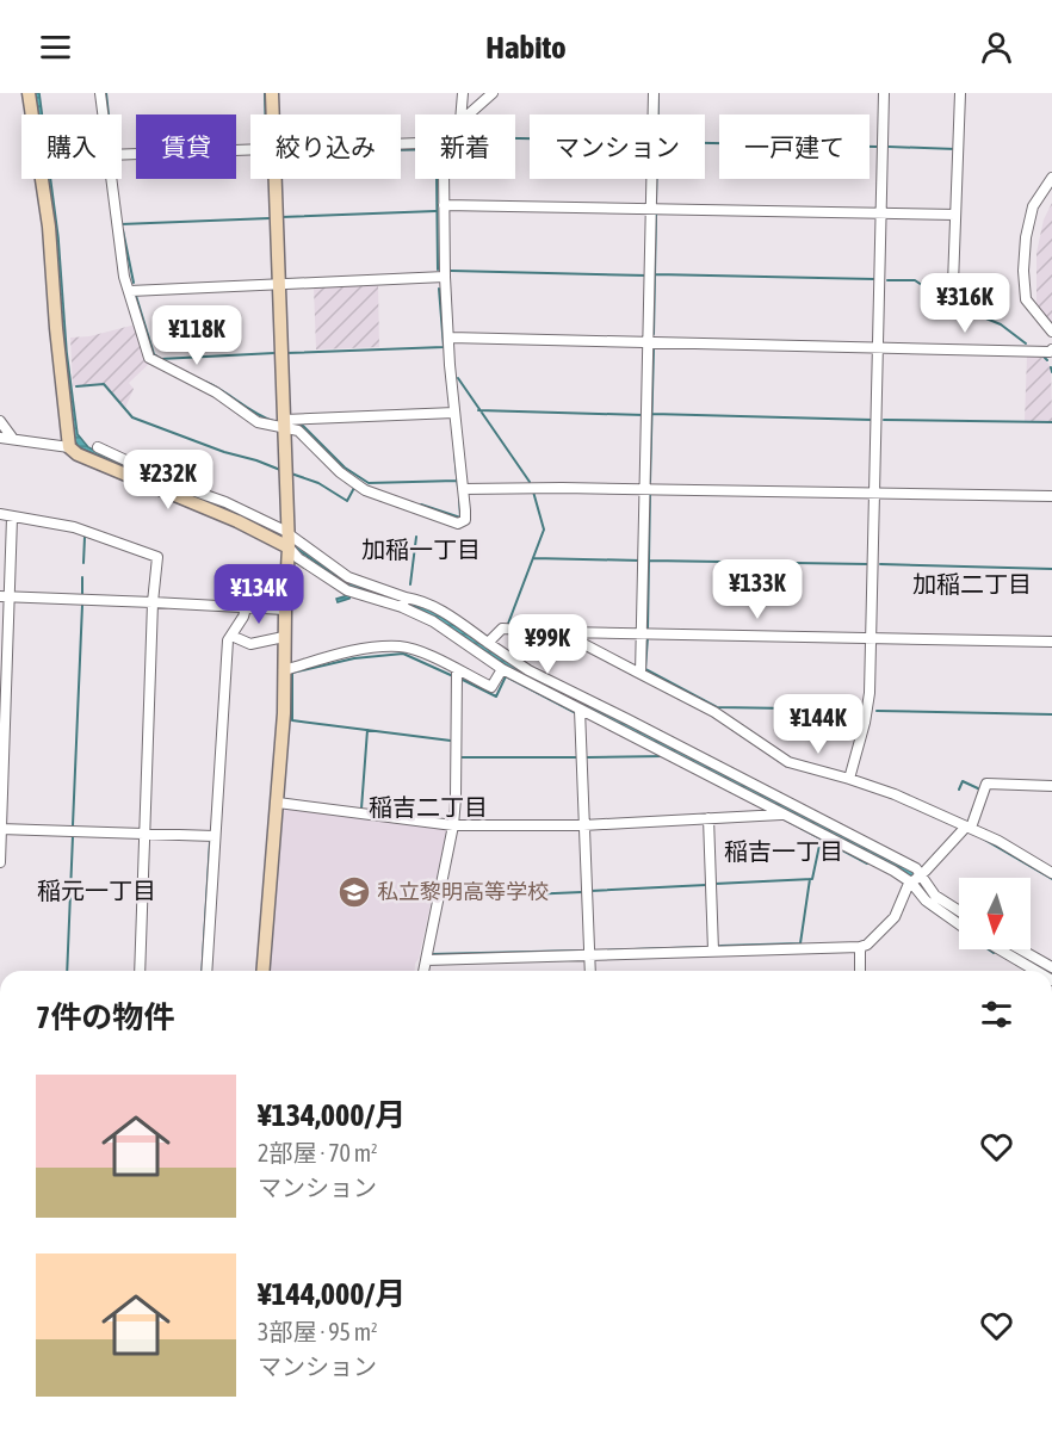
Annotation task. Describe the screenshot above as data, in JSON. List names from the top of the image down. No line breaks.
{"districts":["加稲一丁目","加稲二丁目","稲吉二丁目","稲吉一丁目","稲元一丁目"],"places":{"school or university":["私立黎明高等学校"]},"north":"bottom","page":{"header":"Habito","chip":["購入","賃貸","絞り込み","新着","マンション","一戸建て"],"price":["¥316K","¥118K","¥232K","¥133K","¥134K","¥99K","¥144K"],"heading":"7件の物件","list":[{"name":"¥134,000/月","note":"2部屋 · 70 m² · マンション"},{"name":"¥144,000/月","note":"3部屋 · 95 m² · マンション"}]}}
